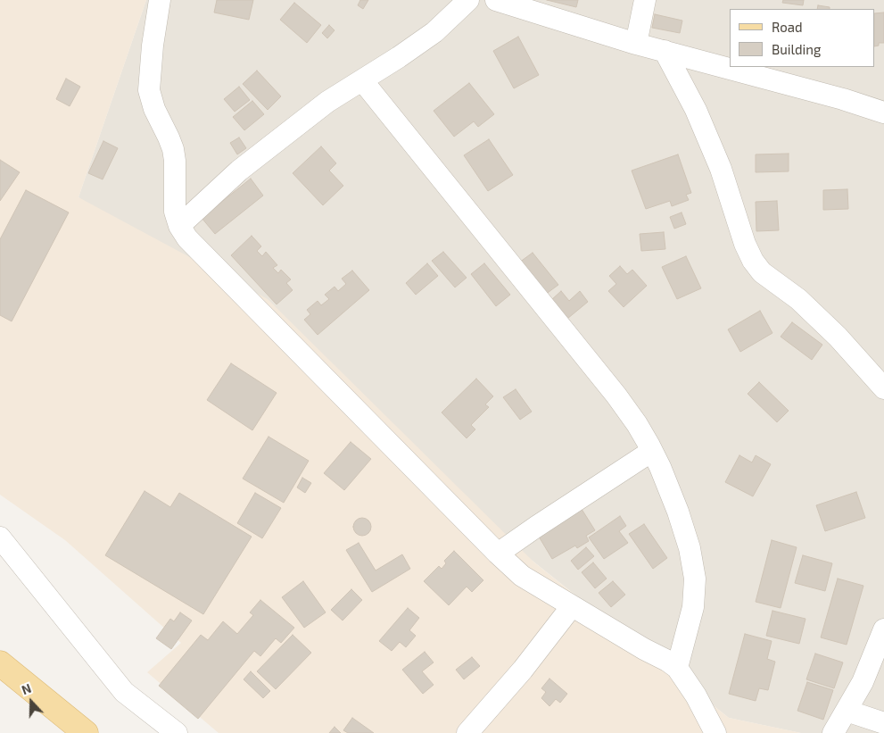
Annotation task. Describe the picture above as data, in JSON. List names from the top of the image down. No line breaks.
{"legend":["Road","Building"],"north":"top"}
